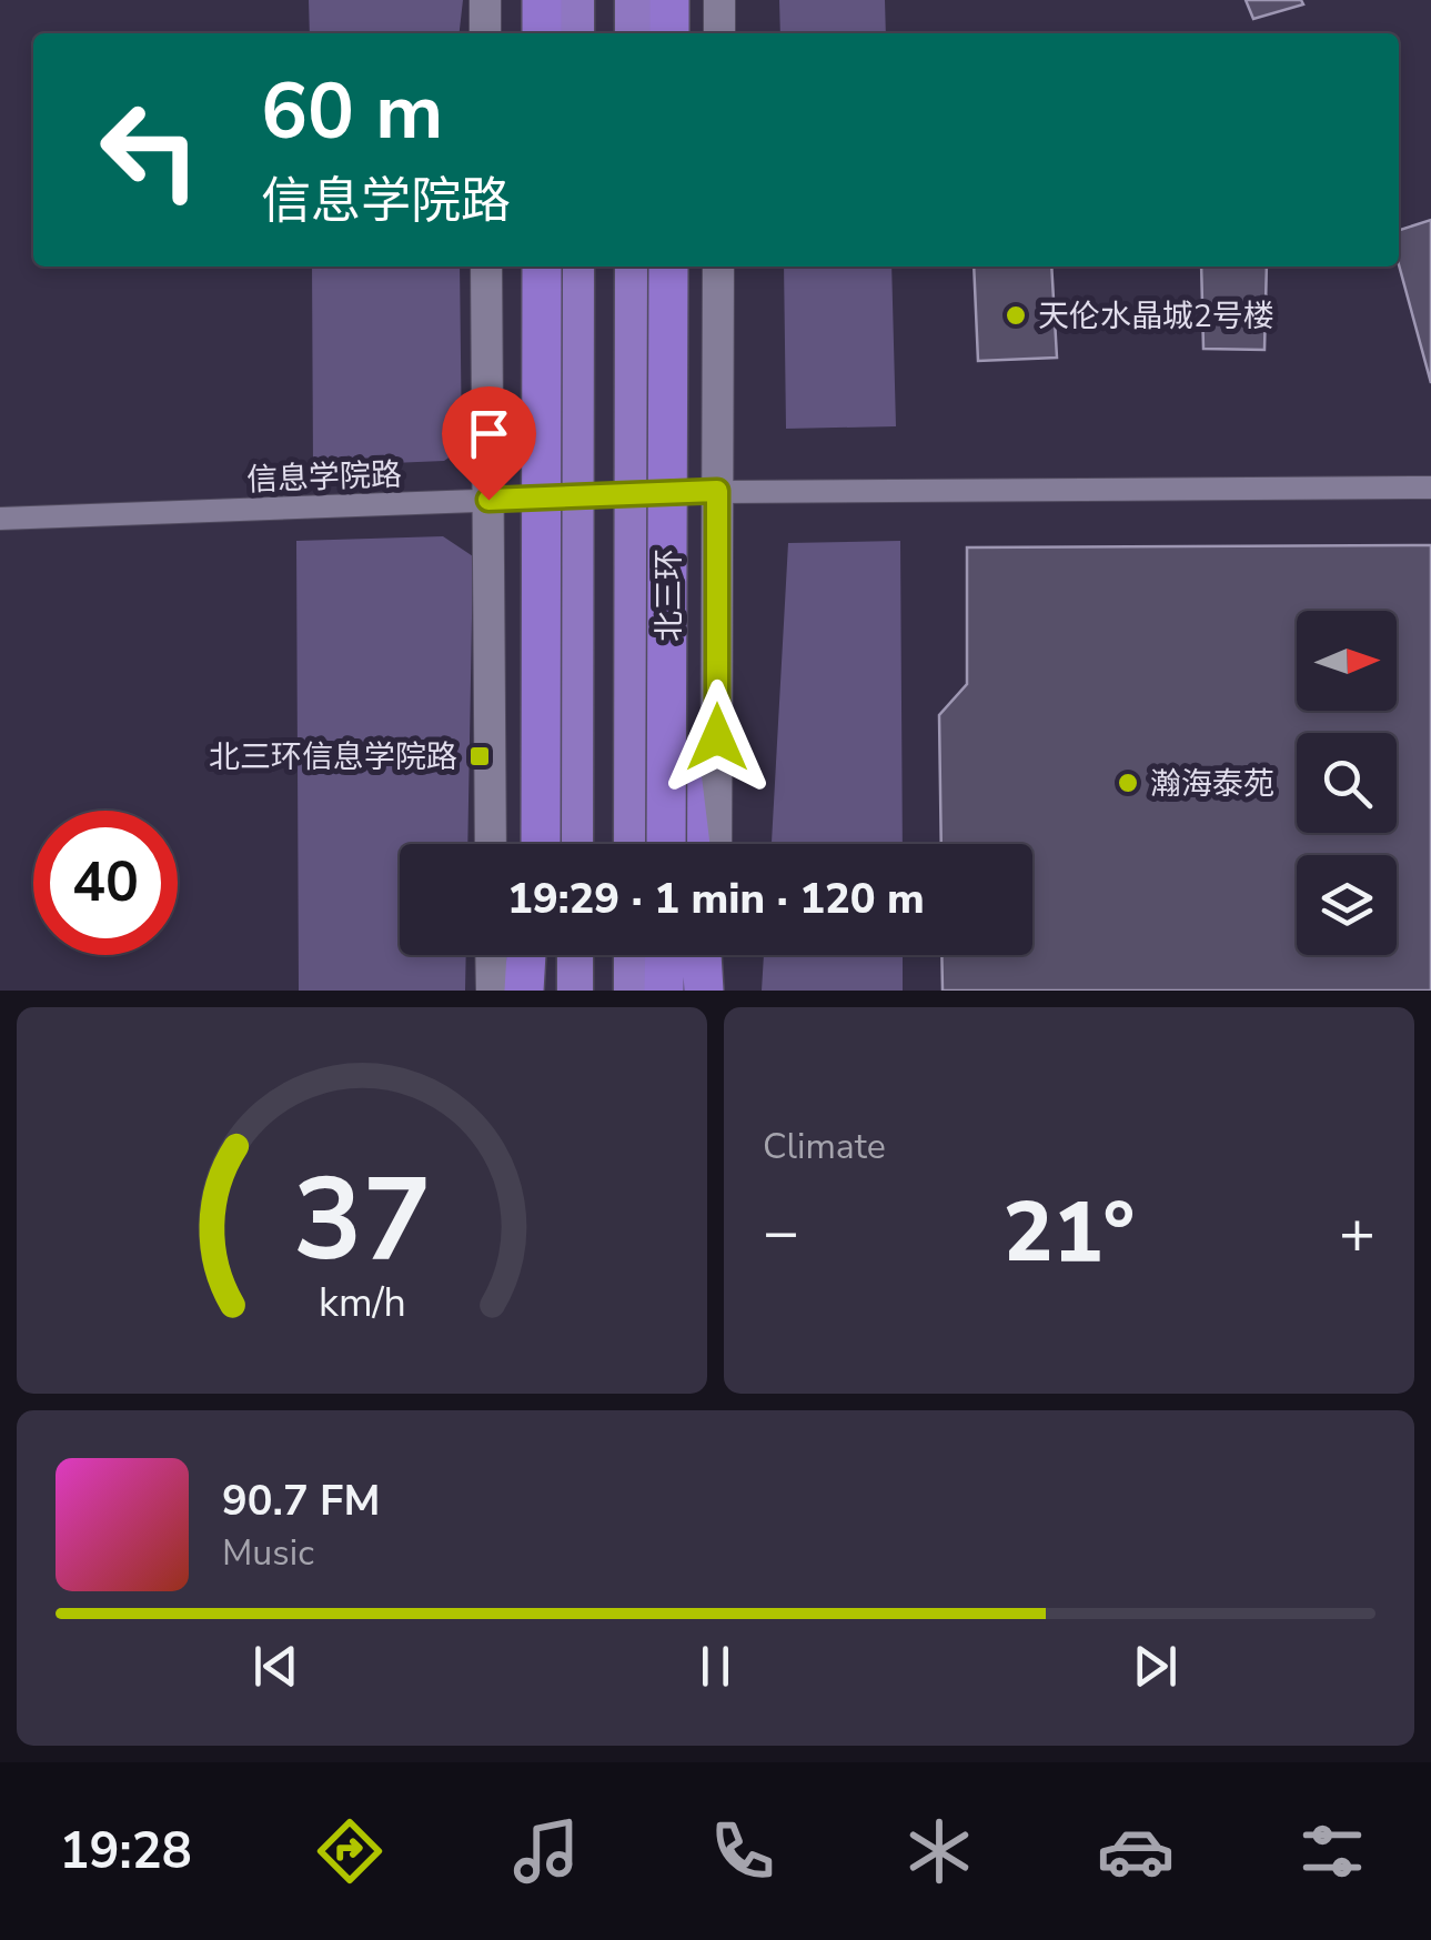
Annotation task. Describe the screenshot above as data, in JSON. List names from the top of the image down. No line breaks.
{"streets":{"highway":["北三环"],"street":["信息学院路"]},"places":{"other":["天伦水晶城2号楼","瀚海泰苑"],"transit":["北三环信息学院路"]},"north":"right","page":{"turn":["60 m","信息学院路"],"limit":"40","trip":"19:29 · 1 min · 120 m","tile":"Climate","heat":["−","21°","+"],"song":["90.7 FM","Music"],"tabs":"19:28","gauge":["37","km/h"]}}
